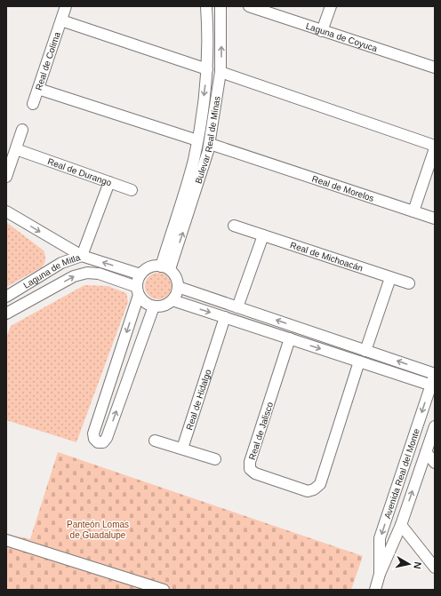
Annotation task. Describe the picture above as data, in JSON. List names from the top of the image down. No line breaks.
{"streets":{"street":["Laguna de Coyuca","Real de Colima","Bulevar Real de Minas","Real de Durango","Real de Morelos","Real de Michoacán","Laguna de Mitla","Real de Hidalgo","Real de Jalisco","Avenida Real del Monte"]},"crossings":[["Real de Colima","Bulevar Real de Minas"],["Bulevar Real de Minas","Real de Morelos"],["Bulevar Real de Minas","Laguna de Mitla"],["Real de Durango","Laguna de Mitla"]],"parks":["Panteón Lomas de Guadalupe"],"north":"right"}
